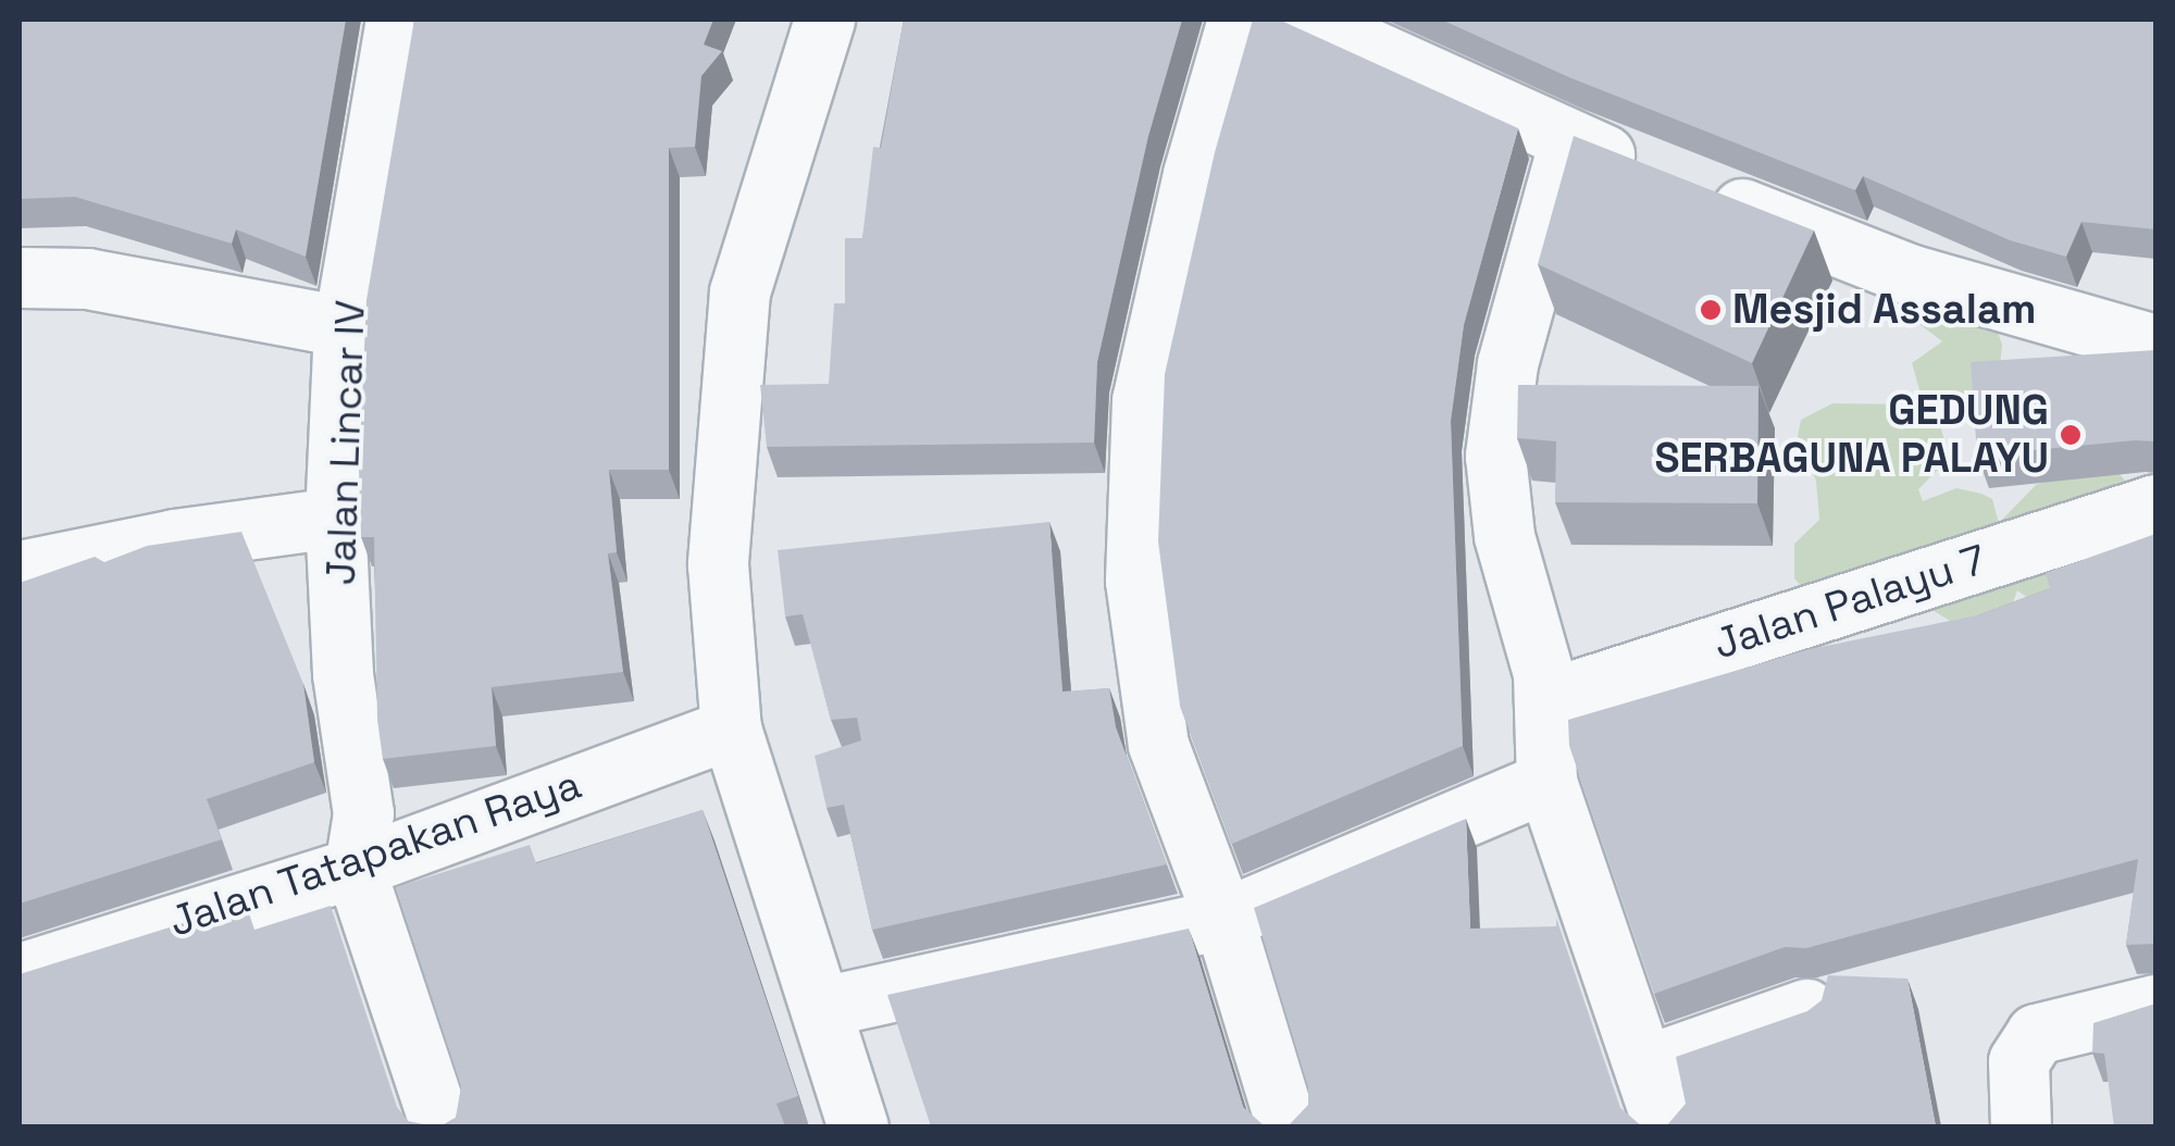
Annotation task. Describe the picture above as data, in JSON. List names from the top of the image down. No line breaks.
{"streets":{"street":["Jalan Lincar IV","Jalan Palayu 7","Jalan Tatapakan Raya"]},"crossings":[["Jalan Lincar IV","Jalan Tatapakan Raya"]],"places":["Mesjid Assalam","GEDUNG SERBAGUNA PALAYU"]}
